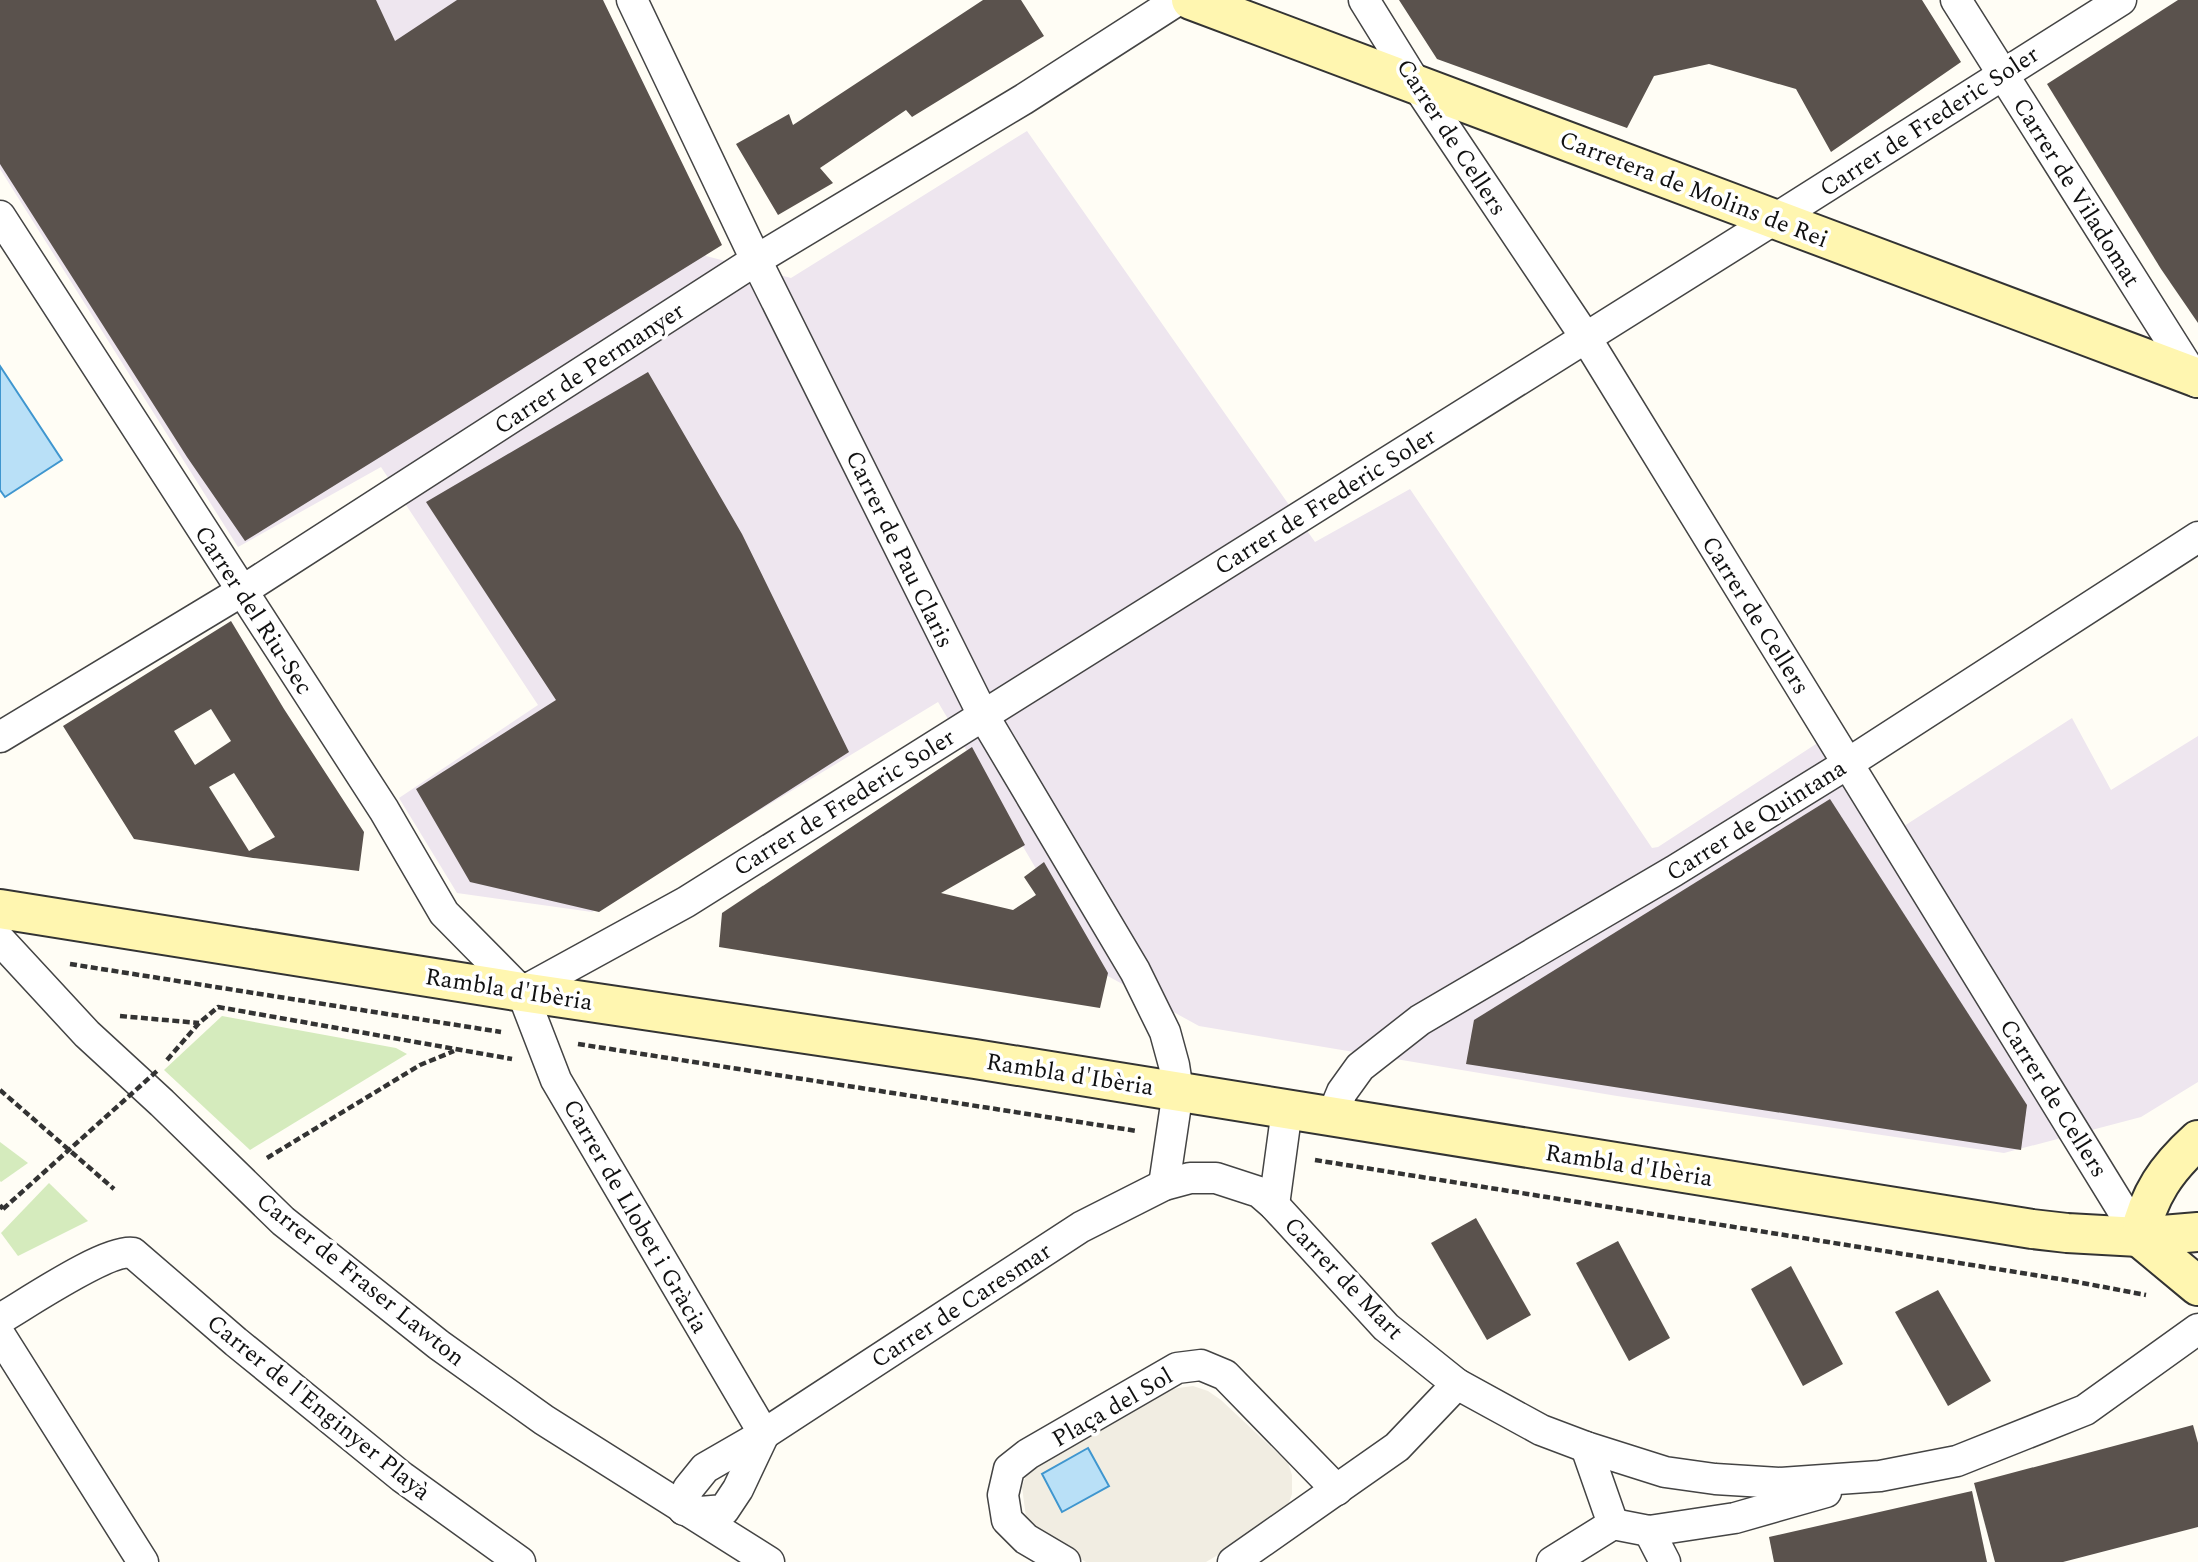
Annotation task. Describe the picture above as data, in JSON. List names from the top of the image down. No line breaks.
{"streets":{"main road":["Carretera de Molins de Rei","Rambla d'Ibèria"],"street":["Carrer de Frederic Soler","Carrer de Cellers","Carrer de Viladomat","Carrer de Permanyer","Carrer de Pau Claris","Carrer del Riu-Sec","Carrer de Quintana","Carrer de Llobet i Gràcia","Carrer de Mart","Carrer de Fraser Lawton","Carrer de Caresmar","Carrer de l'Enginyer Playà","Plaça del Sol"]},"crossings":[["Carrer de Frederic Soler","Carrer de Cellers"],["Carrer de Frederic Soler","Carretera de Molins de Rei"],["Carrer de Frederic Soler","Carrer de Viladomat"],["Carrer de Frederic Soler","Carrer de Pau Claris"],["Carrer de Frederic Soler","Carrer del Riu-Sec"],["Carrer de Frederic Soler","Rambla d'Ibèria"],["Carrer de Frederic Soler","Carrer de Llobet i Gràcia"],["Carrer de Cellers","Carretera de Molins de Rei"],["Carrer de Cellers","Carrer de Quintana"],["Carrer de Cellers","Rambla d'Ibèria"],["Carretera de Molins de Rei","Carrer de Viladomat"],["Carrer de Permanyer","Carrer de Pau Claris"],["Carrer de Permanyer","Carrer del Riu-Sec"],["Carrer de Pau Claris","Rambla d'Ibèria"],["Carrer de Pau Claris","Carrer de Mart"],["Carrer de Pau Claris","Carrer de Caresmar"],["Carrer del Riu-Sec","Rambla d'Ibèria"],["Carrer del Riu-Sec","Carrer de Llobet i Gràcia"],["Carrer de Quintana","Rambla d'Ibèria"],["Rambla d'Ibèria","Carrer de Llobet i Gràcia"],["Carrer de Llobet i Gràcia","Carrer de Caresmar"],["Carrer de Mart","Carrer de Caresmar"],["Carrer de Fraser Lawton","Carrer de Caresmar"]]}
